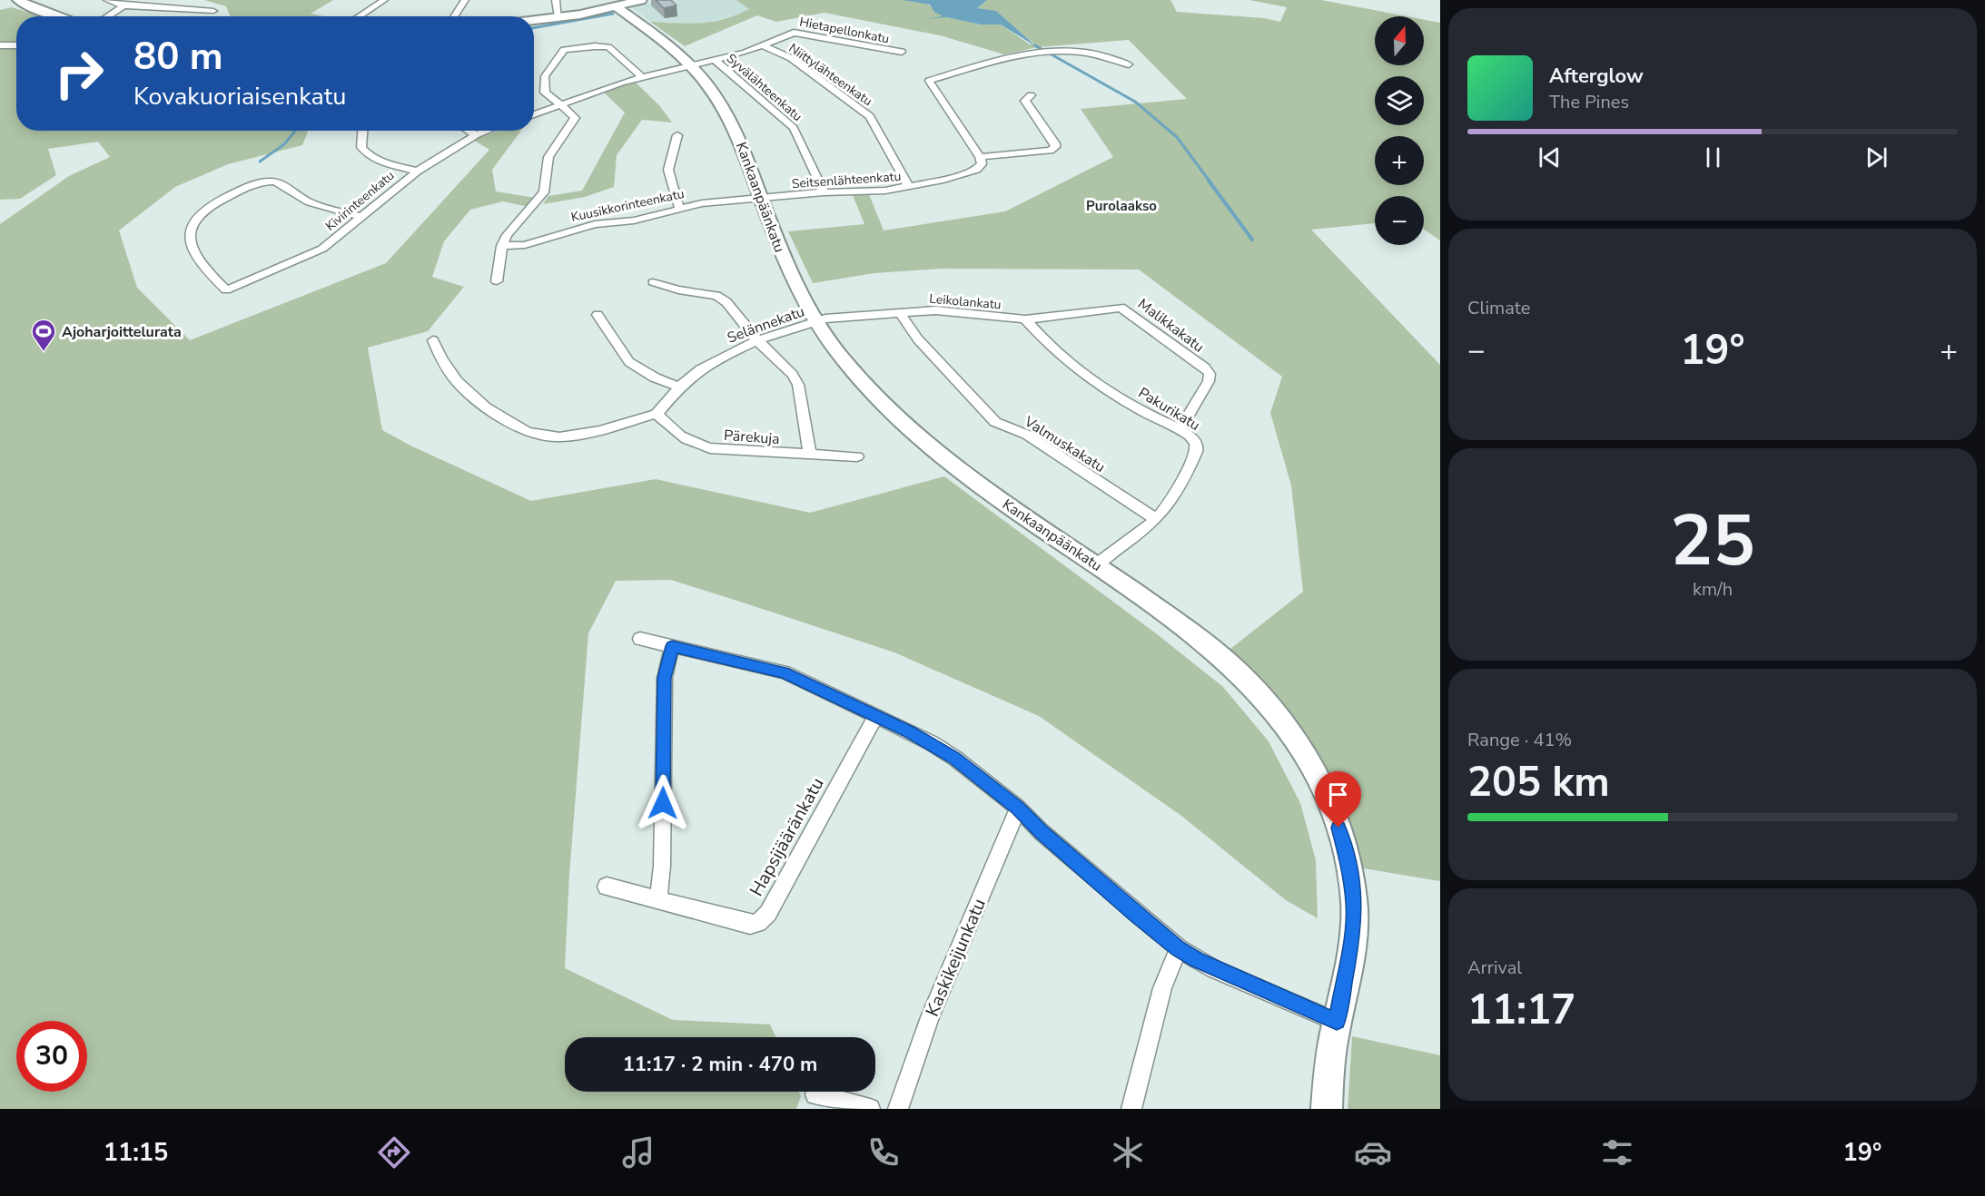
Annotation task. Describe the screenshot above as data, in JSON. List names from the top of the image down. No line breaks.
{"streets":{"street":["Hietapellonkatu","Niittylähteenkatu","Syvälähteenkatu","Seitsenlähteenkatu","Kankaanpäänkatu","Kivirinteenkatu","Kuusikkorinteenkatu","Leikolankatu","Selännekatu","Malikkakatu","Pakurikatu","Pärekuja","Valmuskakatu","Hapsijääränkatu","Kaskikeijunkatu"]},"crossings":[["Hietapellonkatu","Niittylähteenkatu"],["Hietapellonkatu","Syvälähteenkatu"],["Hietapellonkatu","Kankaanpäänkatu"],["Niittylähteenkatu","Seitsenlähteenkatu"],["Syvälähteenkatu","Seitsenlähteenkatu"],["Seitsenlähteenkatu","Kankaanpäänkatu"],["Seitsenlähteenkatu","Kuusikkorinteenkatu"],["Kankaanpäänkatu","Kuusikkorinteenkatu"],["Kankaanpäänkatu","Leikolankatu"],["Kankaanpäänkatu","Selännekatu"],["Kankaanpäänkatu","Pakurikatu"],["Leikolankatu","Selännekatu"],["Leikolankatu","Malikkakatu"],["Leikolankatu","Pakurikatu"],["Leikolankatu","Valmuskakatu"],["Selännekatu","Pärekuja"],["Malikkakatu","Pakurikatu"],["Pakurikatu","Valmuskakatu"]],"districts":["Purolaakso"],"places":{"sports":["Ajoharjoittelurata"]},"north":"top","page":{"map_buttons":["+","−"],"turn":["80 m","Kovakuoriaisenkatu"],"song":["Afterglow","The Pines"],"tile":["Climate",["25","km/h"],["Range · 41%","205 km"],["Arrival","11:17"]],"heat":["−","19°","+"],"limit":"30","trip":"11:17 · 2 min · 470 m","tabs":["11:15","19°"]}}
